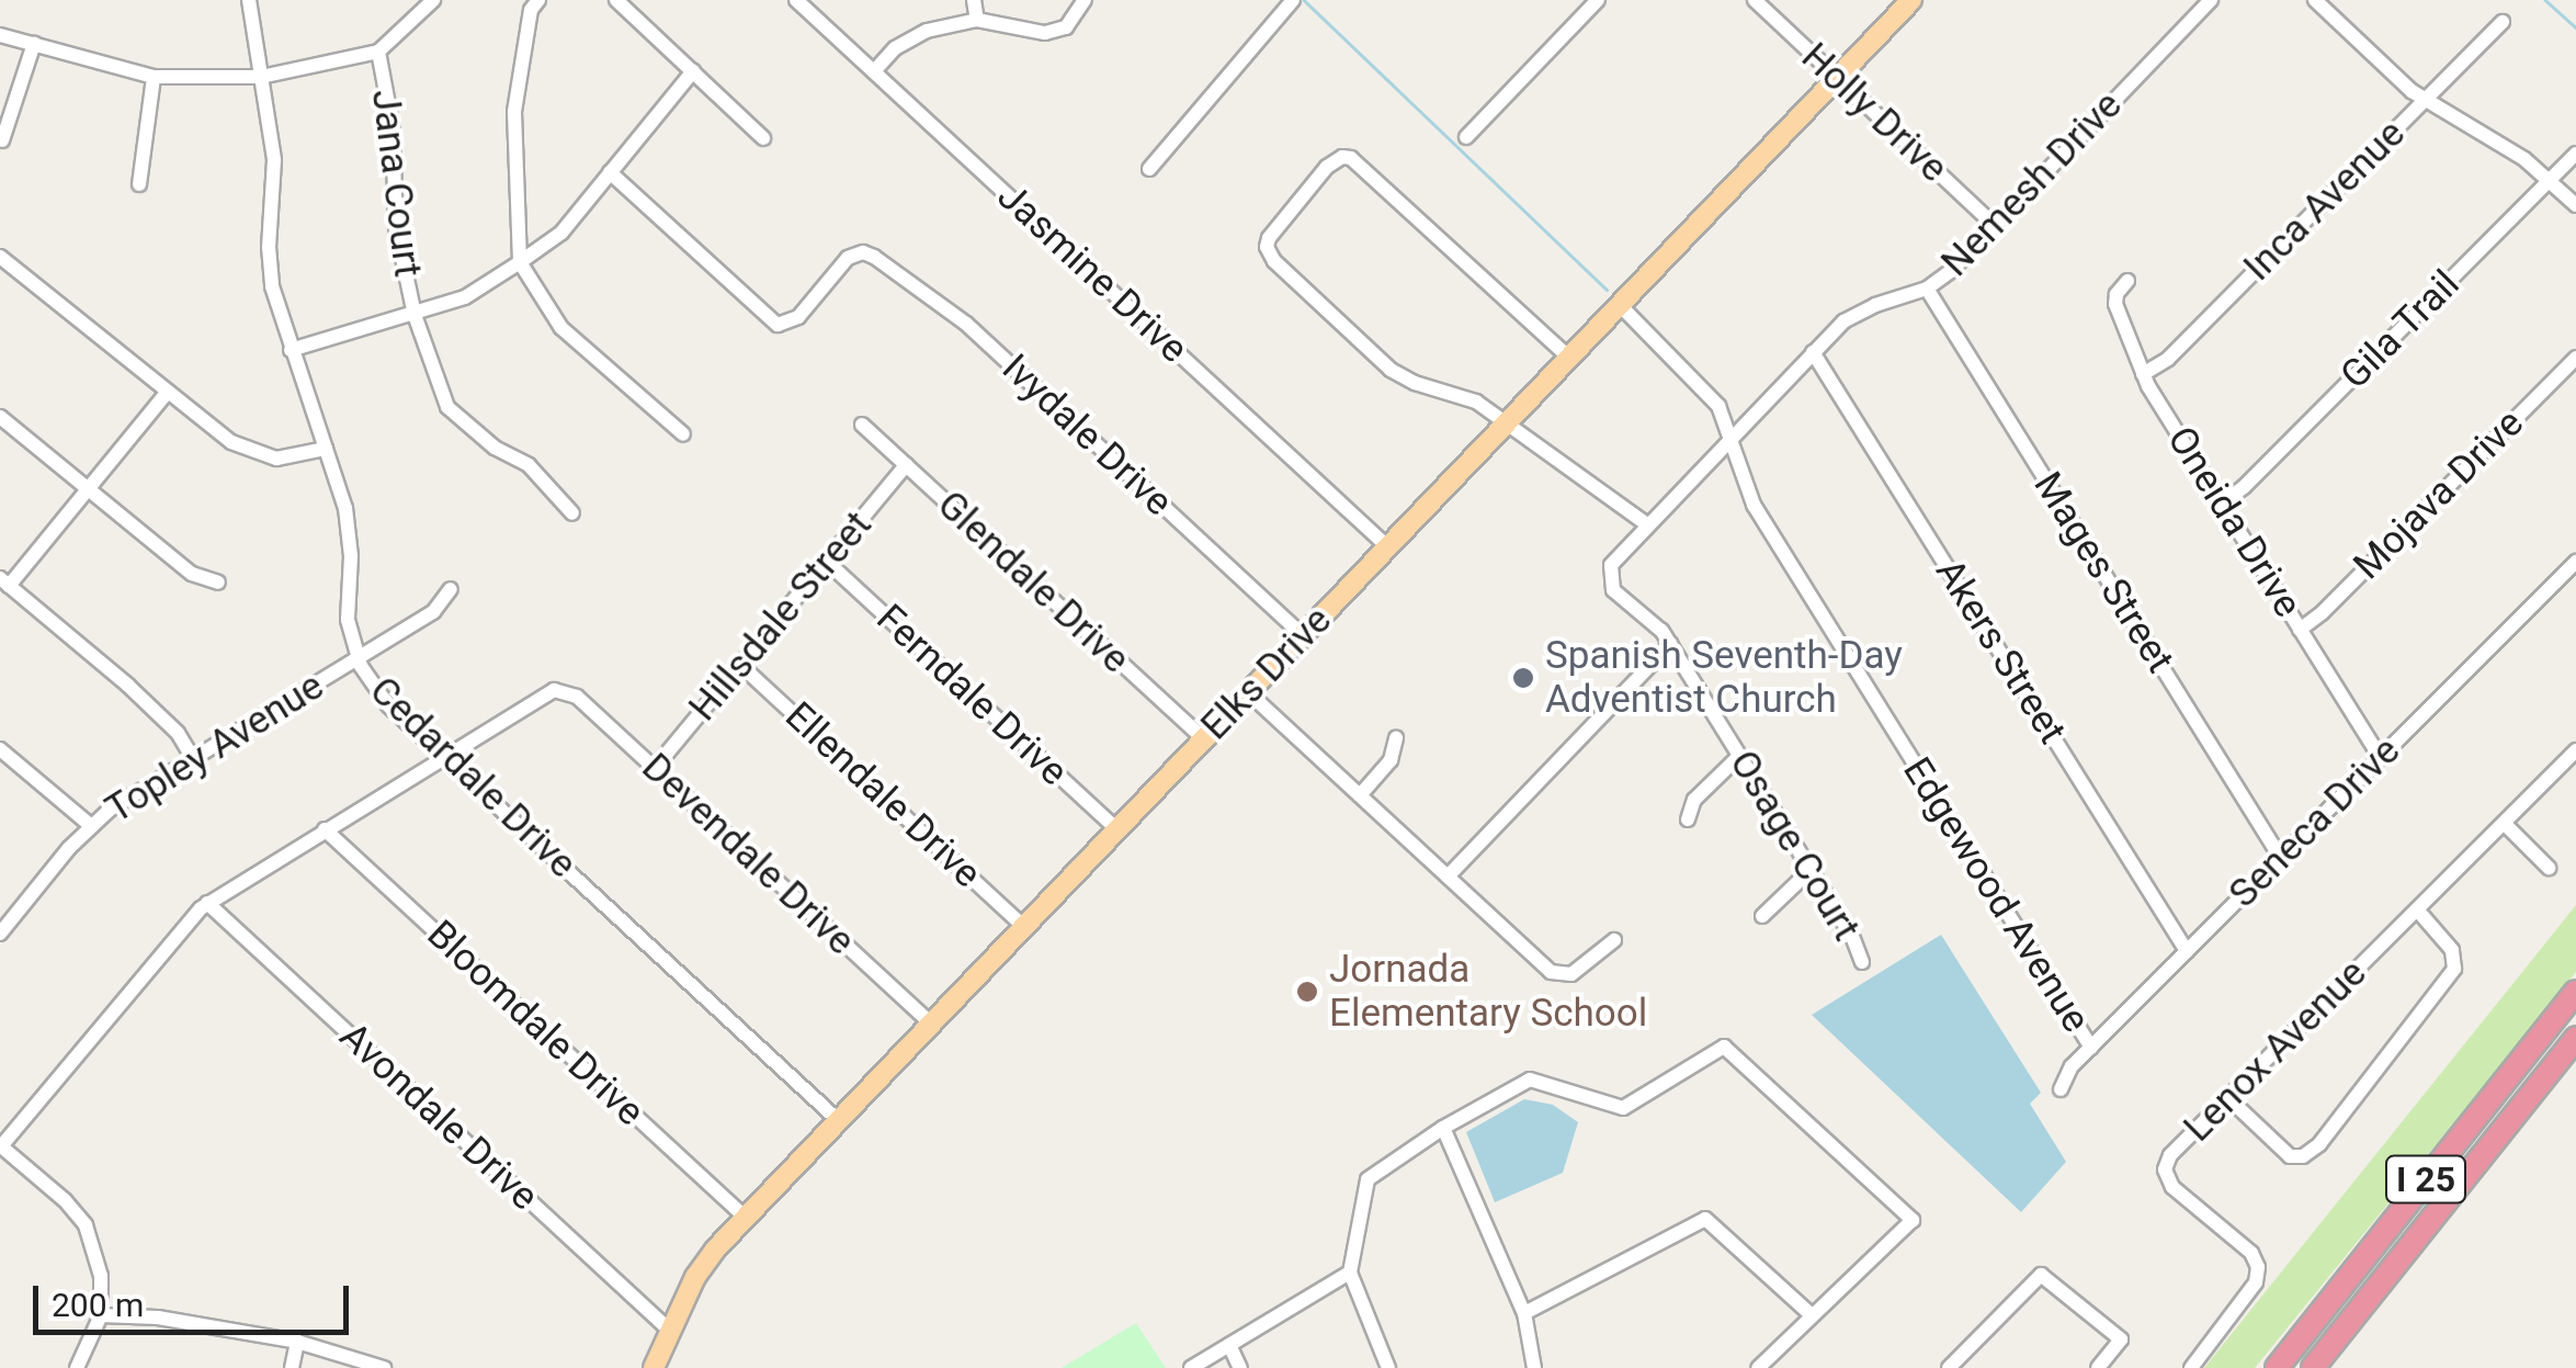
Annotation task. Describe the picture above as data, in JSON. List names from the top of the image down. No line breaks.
{"streets":{"highway":["I 25"],"main road":["Elks Drive"],"street":["Holly Drive","Jana Court","Nemesh Drive","Inca Avenue","Jasmine Drive","Gila Trail","Ivydale Drive","Mojava Drive","Oneida Drive","Mages Street","Glendale Drive","Hillsdale Street","Akers Street","Ferndale Drive","Topley Avenue","Cedardale Drive","Ellendale Drive","Seneca Drive","Osage Court","Devendale Drive","Edgewood Avenue","Bloomdale Drive","Lenox Avenue","Avondale Drive"]},"crossings":[["Holly Drive","Nemesh Drive"],["Holly Drive","Elks Drive"],["Nemesh Drive","Mages Street"],["Nemesh Drive","Akers Street"],["Nemesh Drive","Osage Court"],["Nemesh Drive","Edgewood Avenue"],["Inca Avenue","Oneida Drive"],["Jasmine Drive","Elks Drive"],["Gila Trail","Oneida Drive"],["Ivydale Drive","Elks Drive"],["Mojava Drive","Oneida Drive"],["Oneida Drive","Seneca Drive"],["Mages Street","Seneca Drive"],["Glendale Drive","Hillsdale Street"],["Glendale Drive","Elks Drive"],["Hillsdale Street","Ferndale Drive"],["Hillsdale Street","Ellendale Drive"],["Hillsdale Street","Devendale Drive"],["Akers Street","Seneca Drive"],["Elks Drive","Ferndale Drive"],["Elks Drive","Cedardale Drive"],["Elks Drive","Ellendale Drive"],["Elks Drive","Devendale Drive"],["Elks Drive","Edgewood Avenue"],["Elks Drive","Bloomdale Drive"],["Elks Drive","Avondale Drive"],["Topley Avenue","Cedardale Drive"],["Cedardale Drive","Devendale Drive"],["Seneca Drive","Edgewood Avenue"]],"places":["Spanish Seventh-Day Adventist Church","Jornada Elementary School"],"scale_bar":"200 m"}
